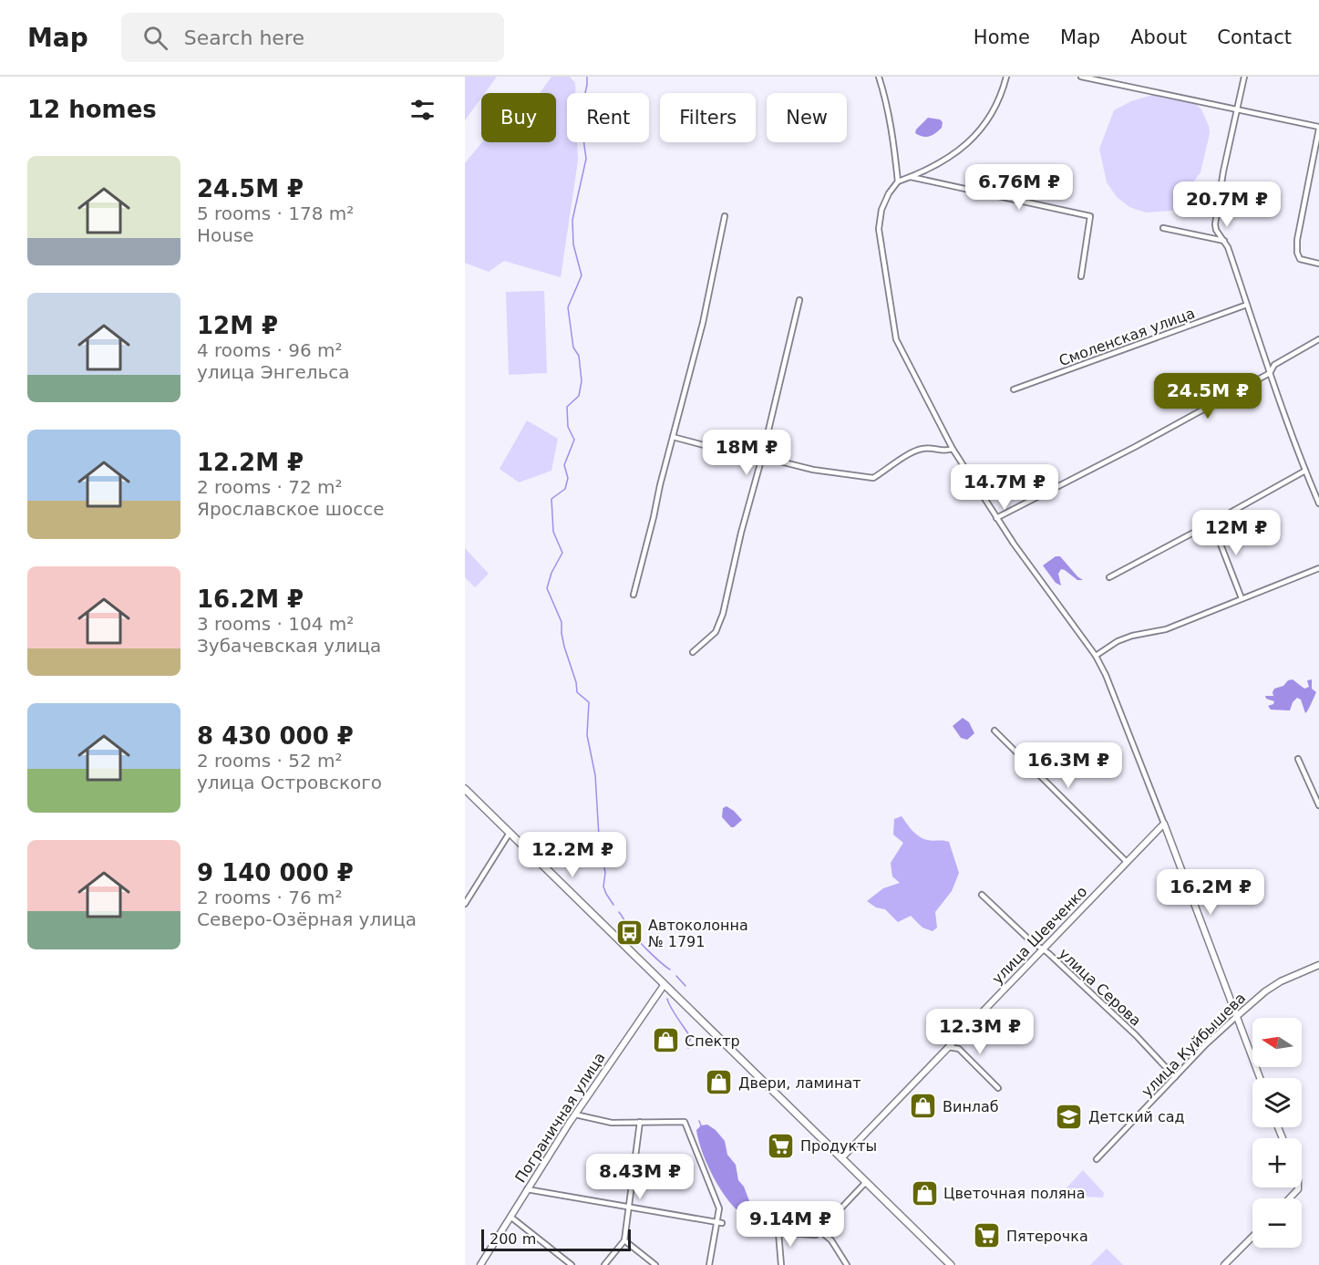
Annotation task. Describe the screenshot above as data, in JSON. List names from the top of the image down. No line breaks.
{"streets":{"street":["Смоленская улица","улица Шевченко","улица Серова","улица Куйбышева","Пограничная улица"]},"crossings":[["улица Шевченко","улица Серова"],["улица Серова","улица Куйбышева"]],"places":{"bus stop":["Автоколонна № 1791"],"shop":["Спектр","Двери, ламинат","Винлаб","Цветочная поляна"],"school or university":["Детский сад"],"supermarket":["Продукты","Пятерочка"]},"scale_bar":"200 m","north":"left","page":{"header":"Map","search":"Search here","nav":["Home","Map","About","Contact"],"heading":"12 homes","chip":["Buy","Rent","Filters","New"],"list":[{"name":"24.5M ₽","note":"5 rooms · 178 m² · House"},{"name":"12M ₽","note":"4 rooms · 96 m² · улица Энгельса"},{"name":"12.2M ₽","note":"2 rooms · 72 m² · Ярославское шоссе"},{"name":"16.2M ₽","note":"3 rooms · 104 m² · Зубачевская улица"},{"name":"8 430 000 ₽","note":"2 rooms · 52 m² · улица Островского"},{"name":"9 140 000 ₽","note":"2 rooms · 76 m² · Северо-Озёрная улица"}],"price":["6.76M ₽","20.7M ₽","24.5M ₽","18M ₽","14.7M ₽","12M ₽","16.3M ₽","12.2M ₽","16.2M ₽","12.3M ₽","8.43M ₽","9.14M ₽"],"map_buttons":["+","−"],"scale":"200 m"}}
